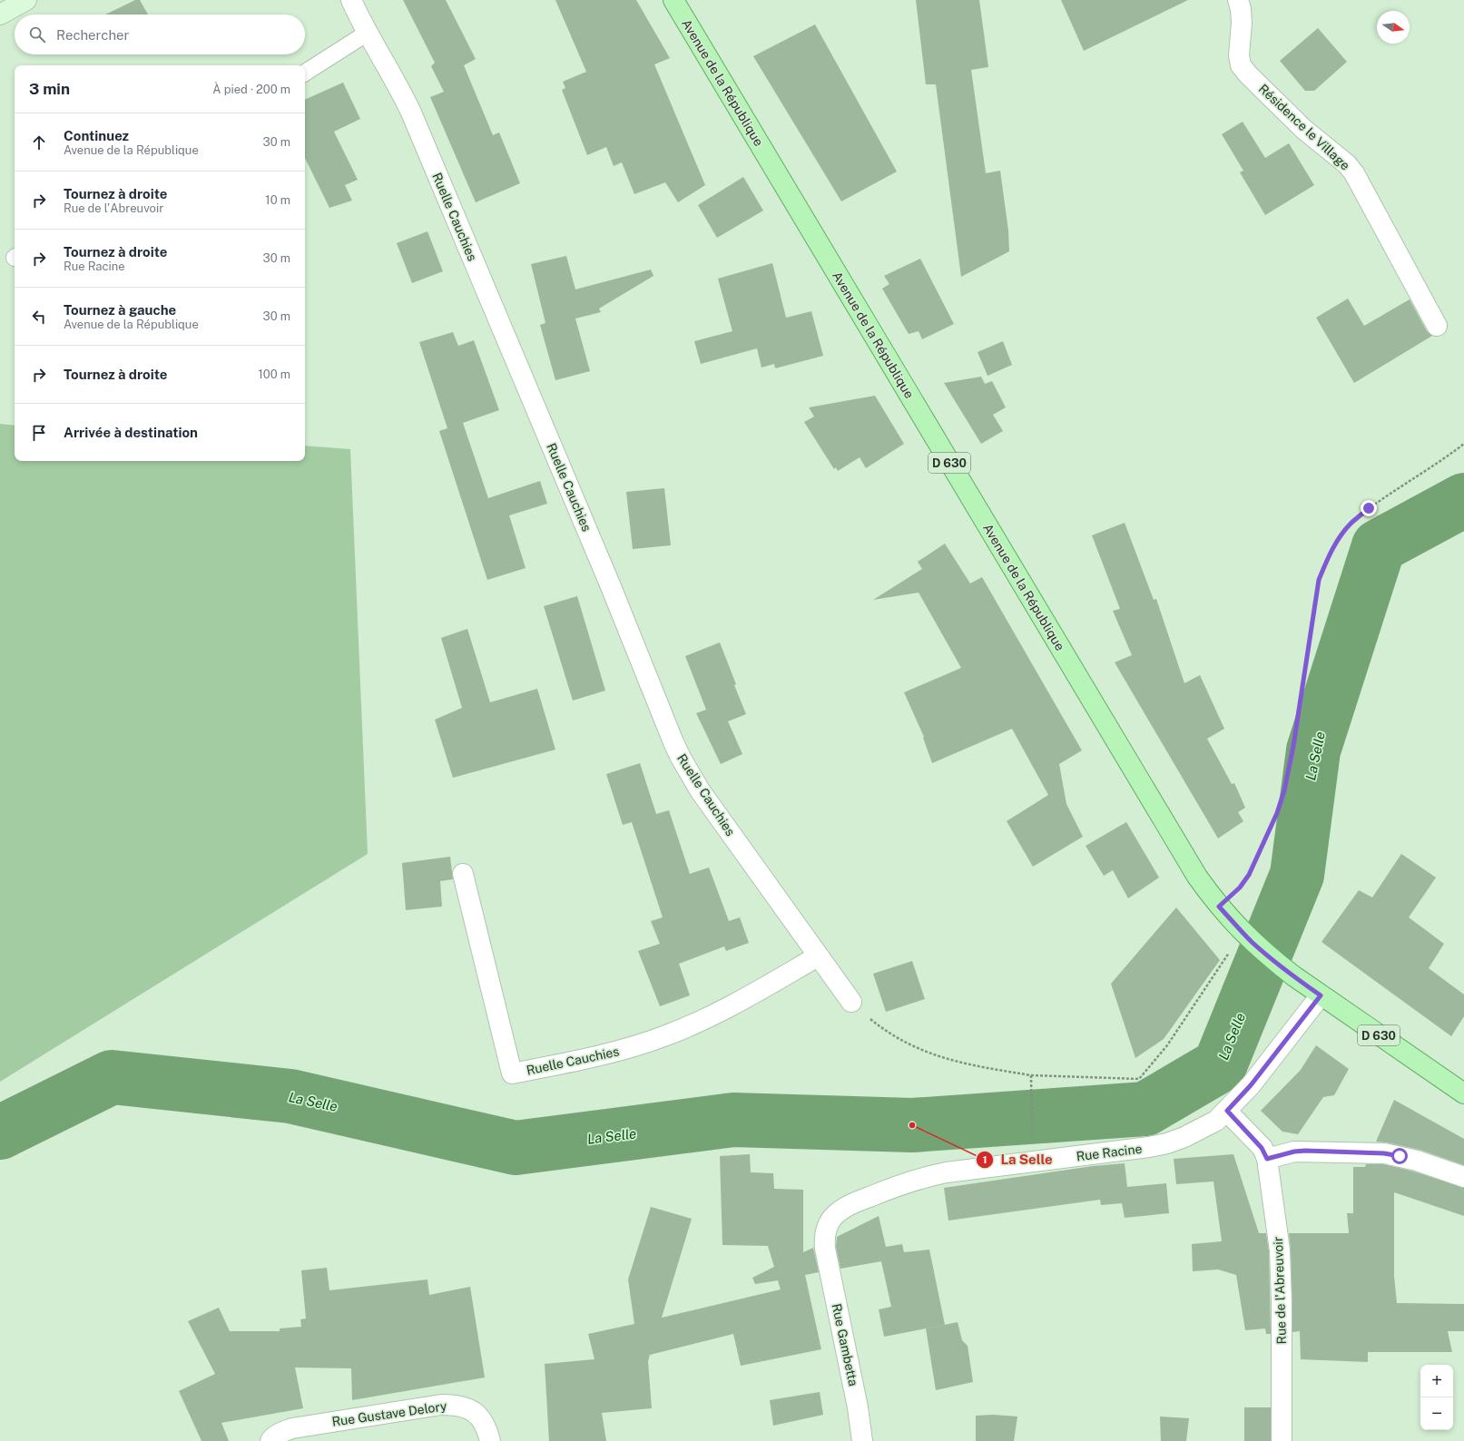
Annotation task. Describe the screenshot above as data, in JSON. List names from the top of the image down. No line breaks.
{"streets":{"main road":["Avenue de la République","D 630"],"street":["Résidence le Village","Ruelle Cauchies","Rue Racine","Rue de l'Abreuvoir","Rue Gambetta","Rue Gustave Delory"]},"crossings":[["Avenue de la République","Rue Racine"],["Rue Racine","Rue de l'Abreuvoir"],["Rue Racine","Rue Gambetta"]],"water":["La Selle"],"places":["La Selle"],"north":"right","page":{"search":"Rechercher","heading":["3 min","À pied · 200 m"],"list":[["Continuez","Avenue de la République","30 m"],["Tournez à droite","Rue de l'Abreuvoir","10 m"],["Tournez à droite","Rue Racine","30 m"],["Tournez à gauche","Avenue de la République","30 m"],["Tournez à droite","100 m"],"Arrivée à destination"],"map_buttons":["+","−"]}}
